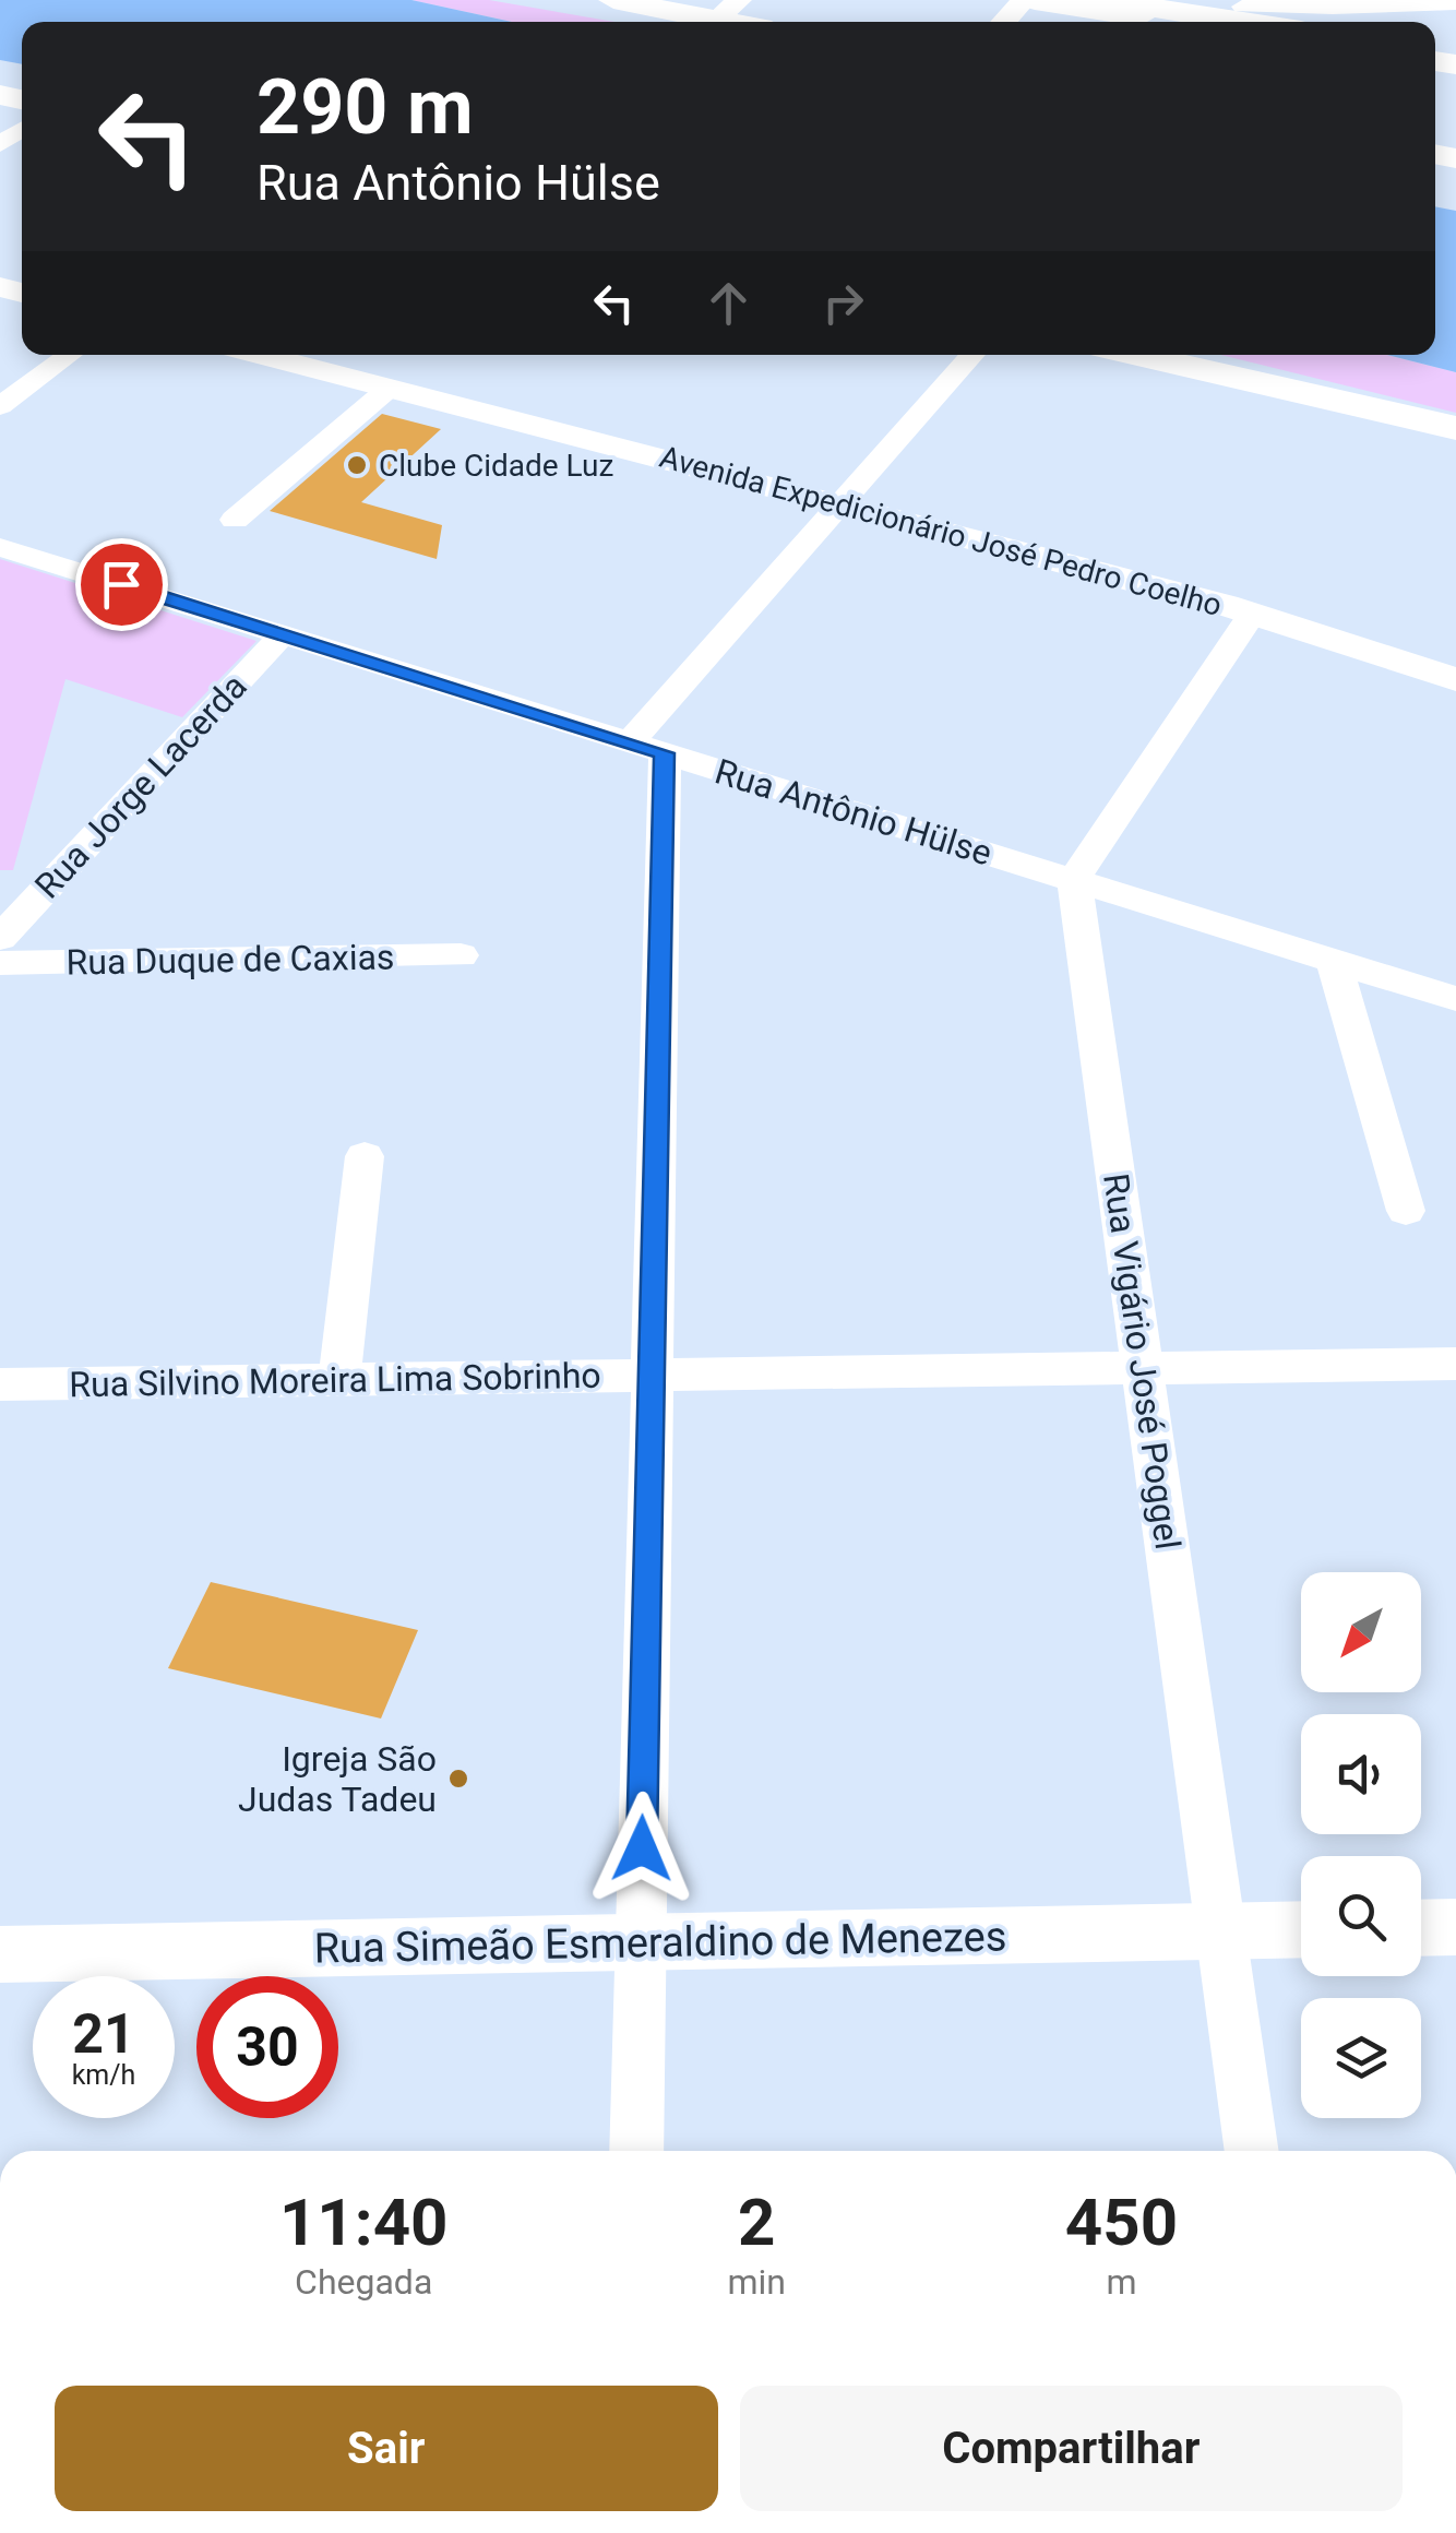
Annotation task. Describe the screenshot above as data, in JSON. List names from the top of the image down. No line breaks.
{"streets":{"street":["Avenida Expedicionário José Pedro Coelho","Rua Jorge Lacerda","Rua Antônio Hülse","Rua Duque de Caxias","Rua Vigário José Poggel","Rua Silvino Moreira Lima Sobrinho","Rua Simeão Esmeraldino de Menezes"]},"crossings":[["Rua Jorge Lacerda","Rua Antônio Hülse"],["Rua Antônio Hülse","Rua Vigário José Poggel"],["Rua Vigário José Poggel","Rua Silvino Moreira Lima Sobrinho"],["Rua Vigário José Poggel","Rua Simeão Esmeraldino de Menezes"]],"places":["Clube Cidade Luz","Igreja São Judas Tadeu"],"north":"bottom left","page":{"turn":["290 m","Rua Antônio Hülse"],"speed":"21 km/h","limit":"30","eta":["11:40","Chegada","2","min","450","m"],"buttons":["Sair","Compartilhar"]}}
